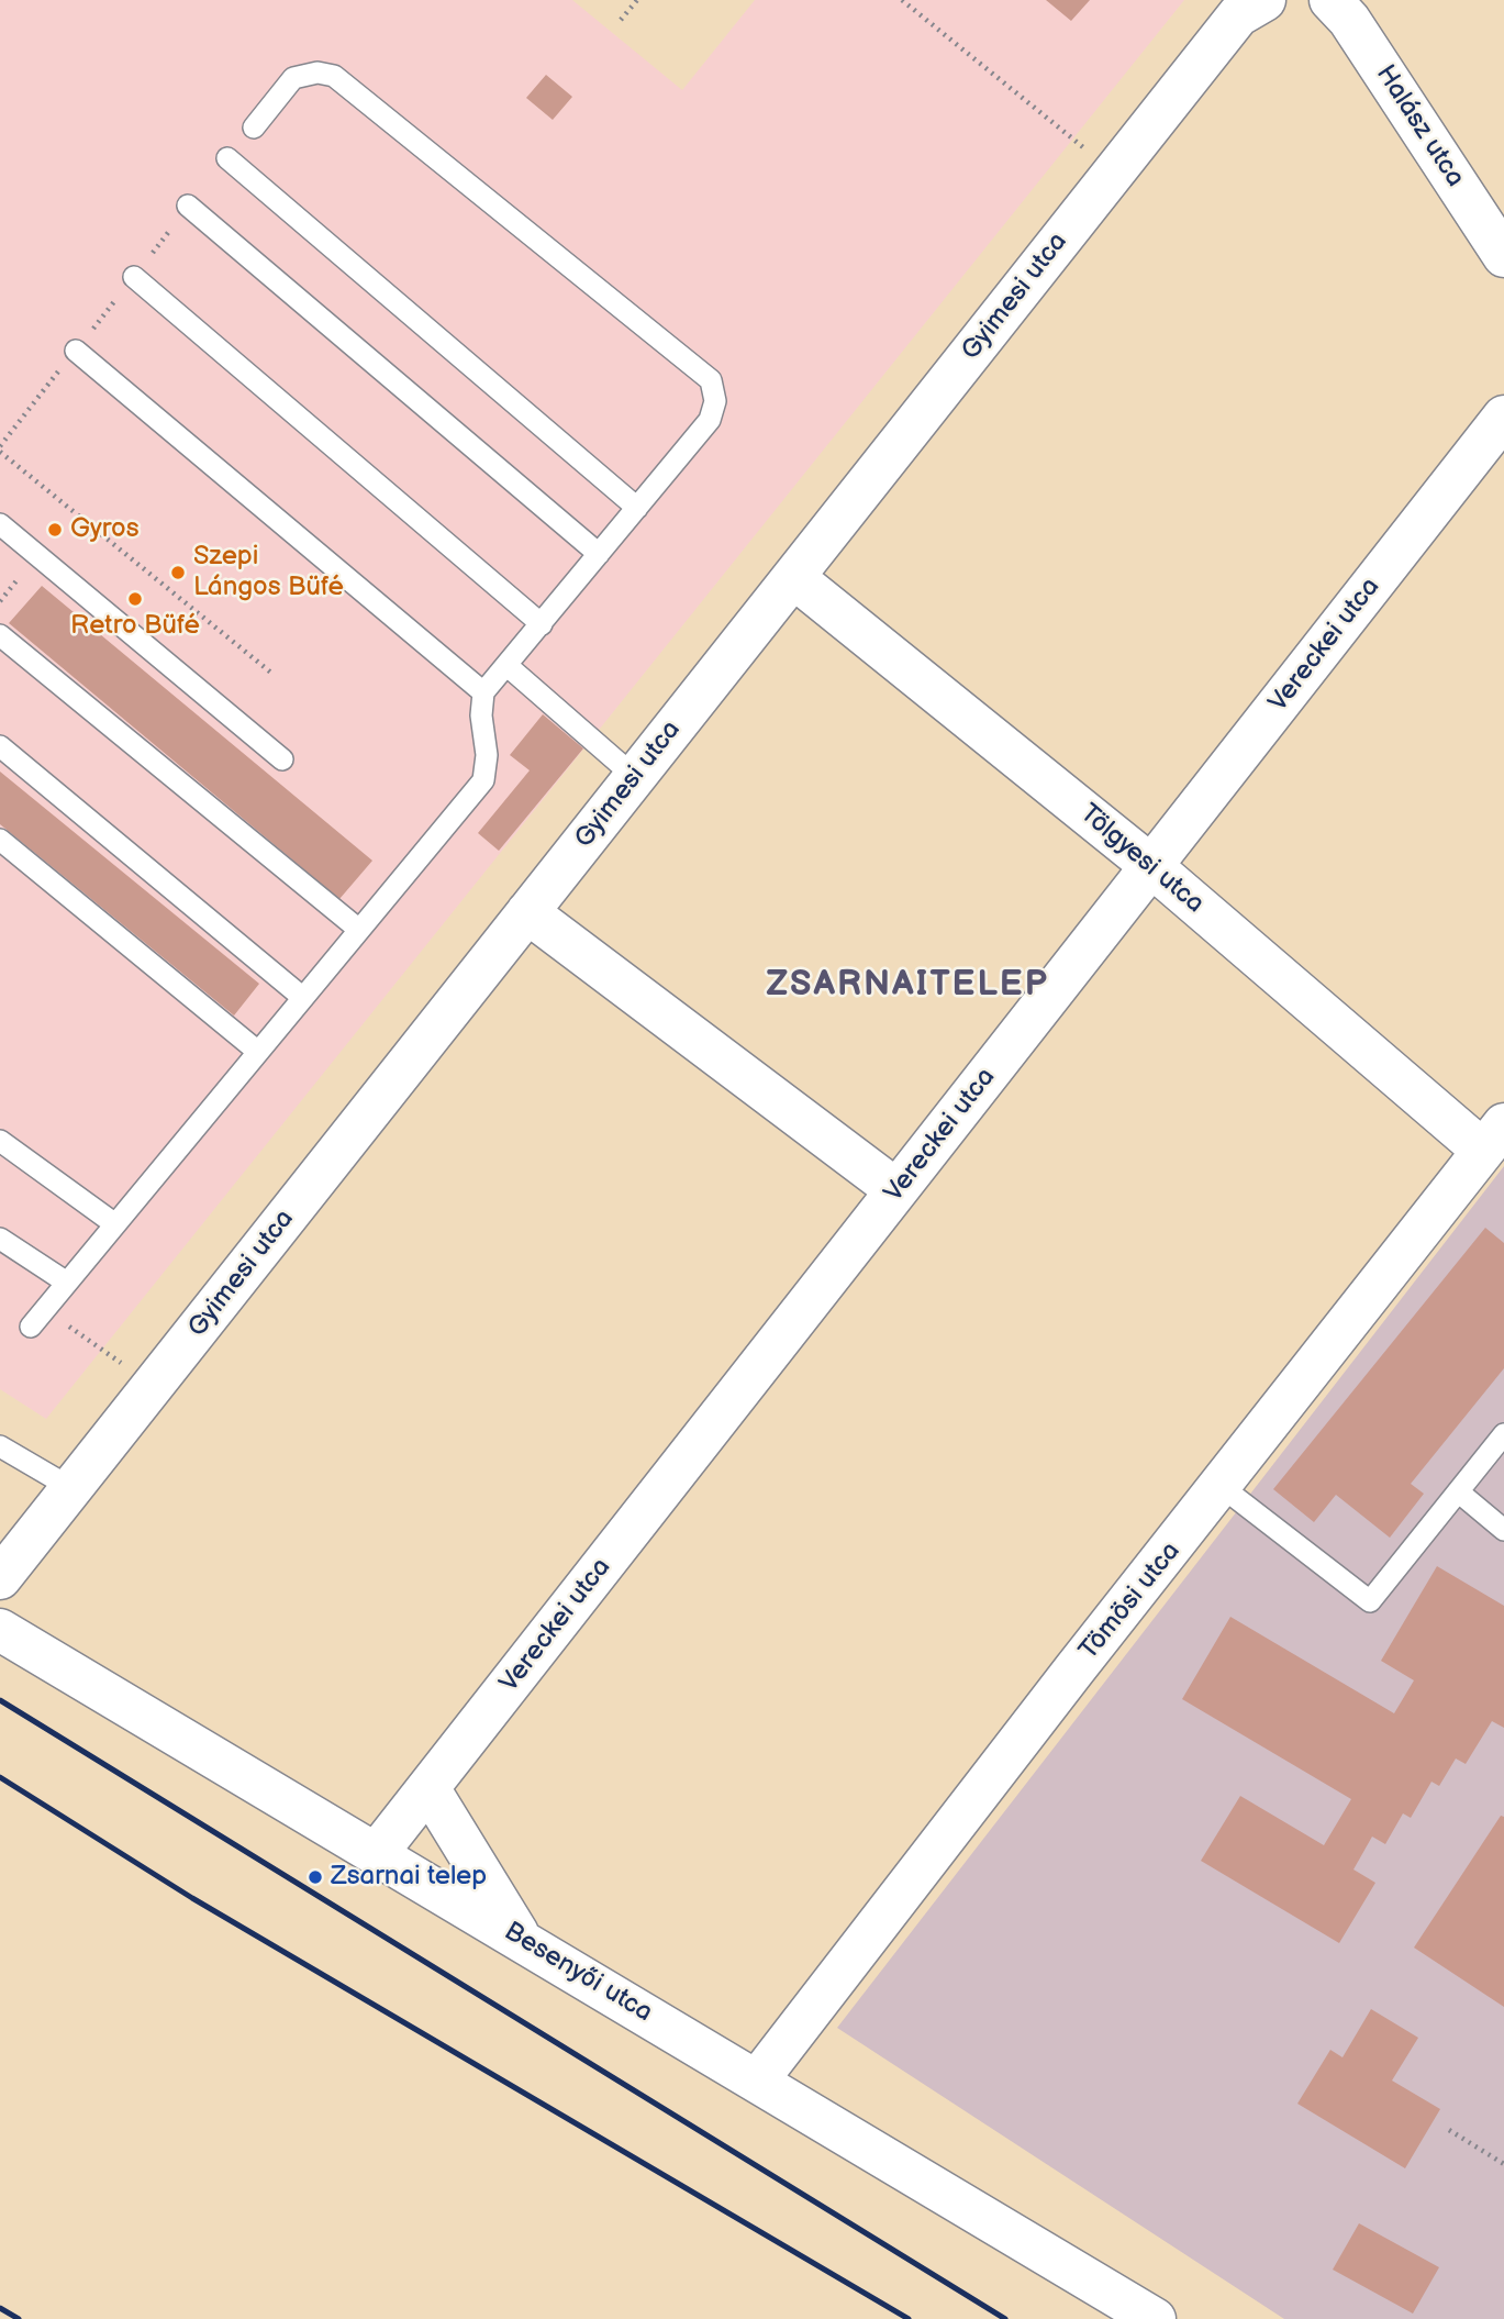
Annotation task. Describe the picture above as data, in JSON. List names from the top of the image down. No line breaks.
{"streets":{"street":["Halász utca","Gyimesi utca","Vereckei utca","Tölgyesi utca","Tömösi utca","Besenyői utca"]},"crossings":[["Gyimesi utca","Tölgyesi utca"],["Vereckei utca","Tölgyesi utca"],["Vereckei utca","Besenyői utca"],["Tölgyesi utca","Tömösi utca"],["Tömösi utca","Besenyői utca"]],"districts":["ZSARNAITELEP"],"places":["Gyros","Szepi Lángos Büfé","Retro Büfé","Zsarnai telep"]}
